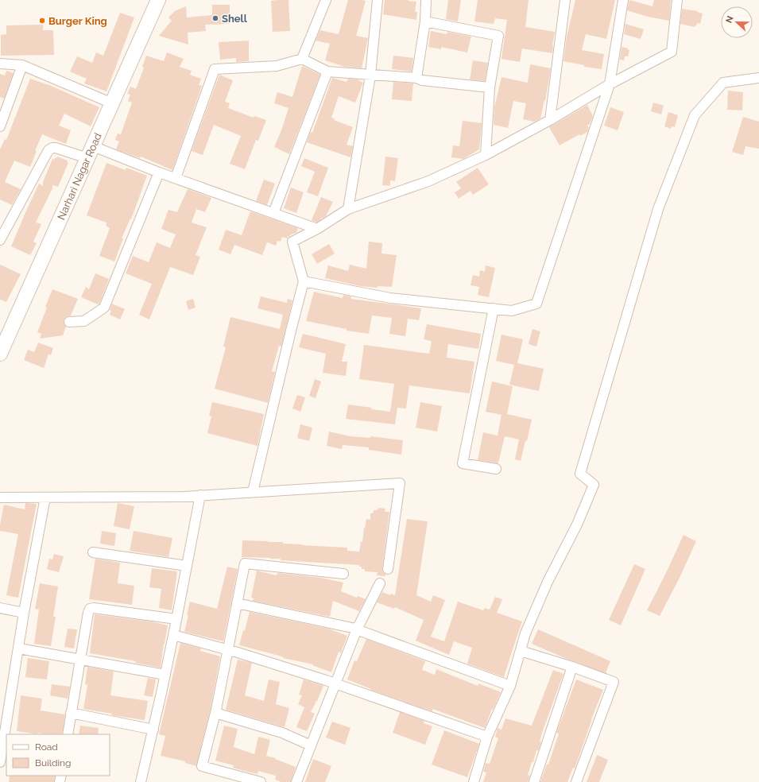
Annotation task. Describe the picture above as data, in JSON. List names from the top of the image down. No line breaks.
{"streets":{"street":["Narhari Nagar Road"]},"places":["Shell","Burger King"],"legend":["Road","Building"],"north":"left"}
